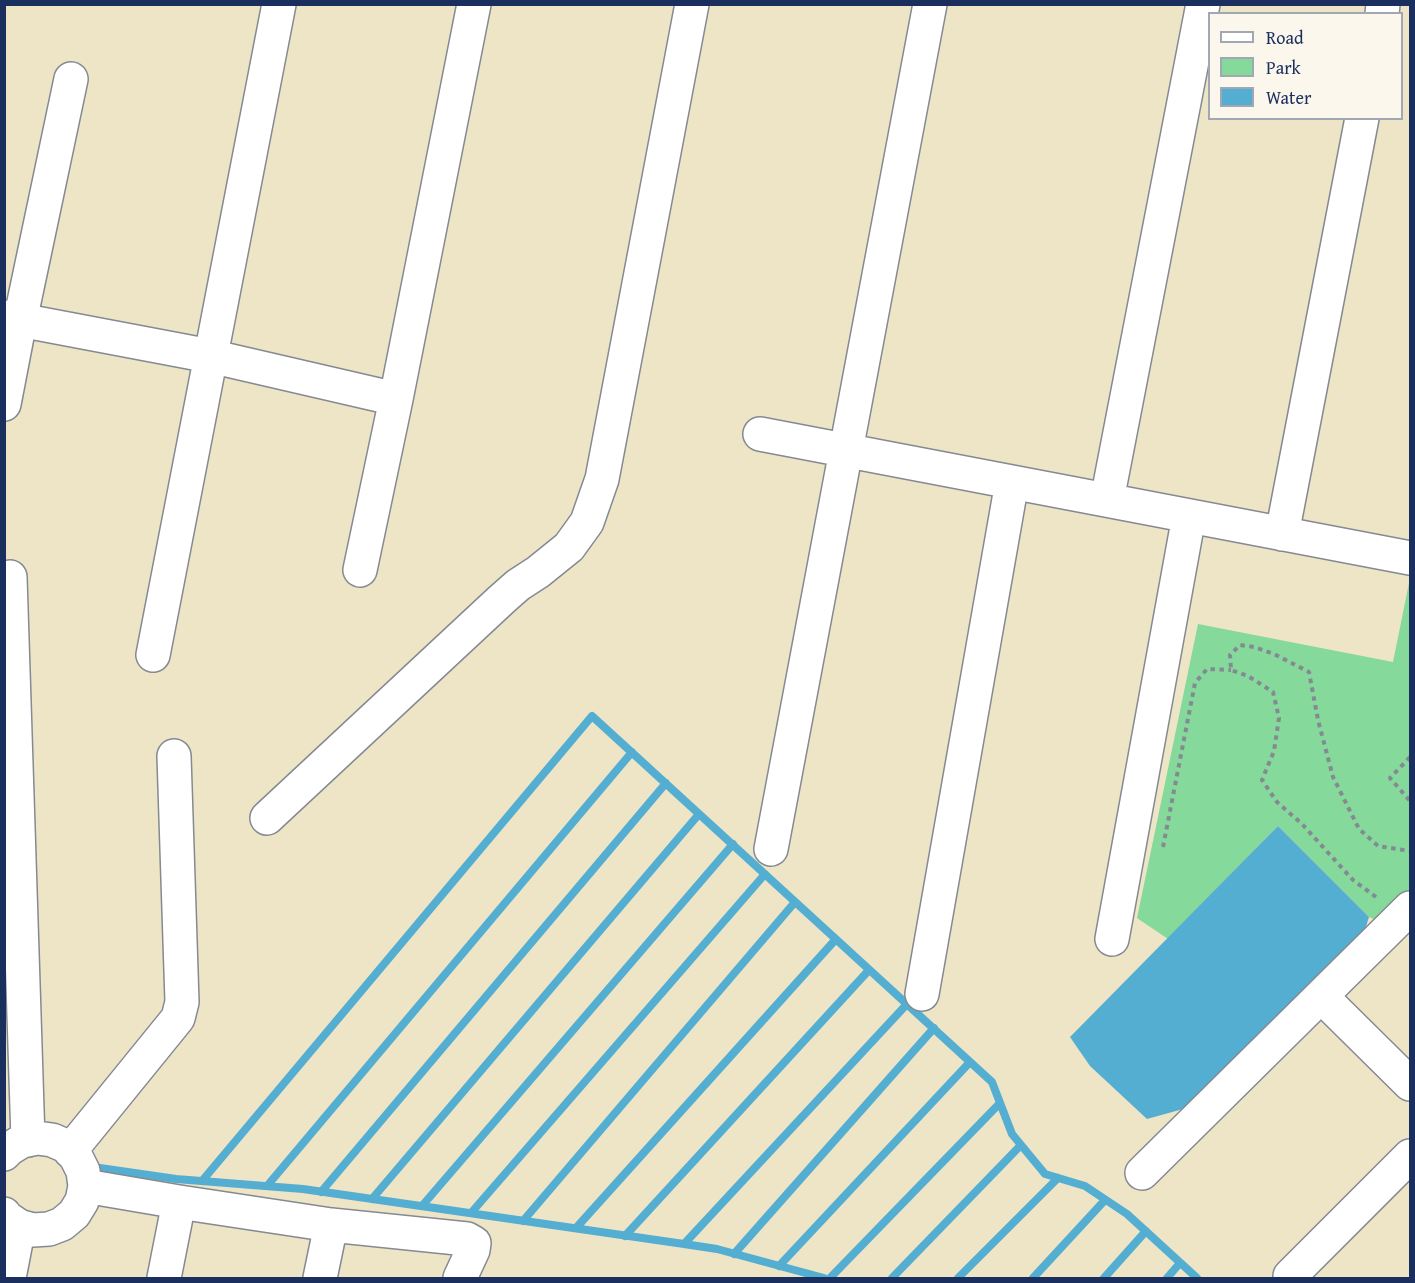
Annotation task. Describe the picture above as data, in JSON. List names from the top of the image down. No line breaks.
{"legend":["Road","Park","Water"]}
